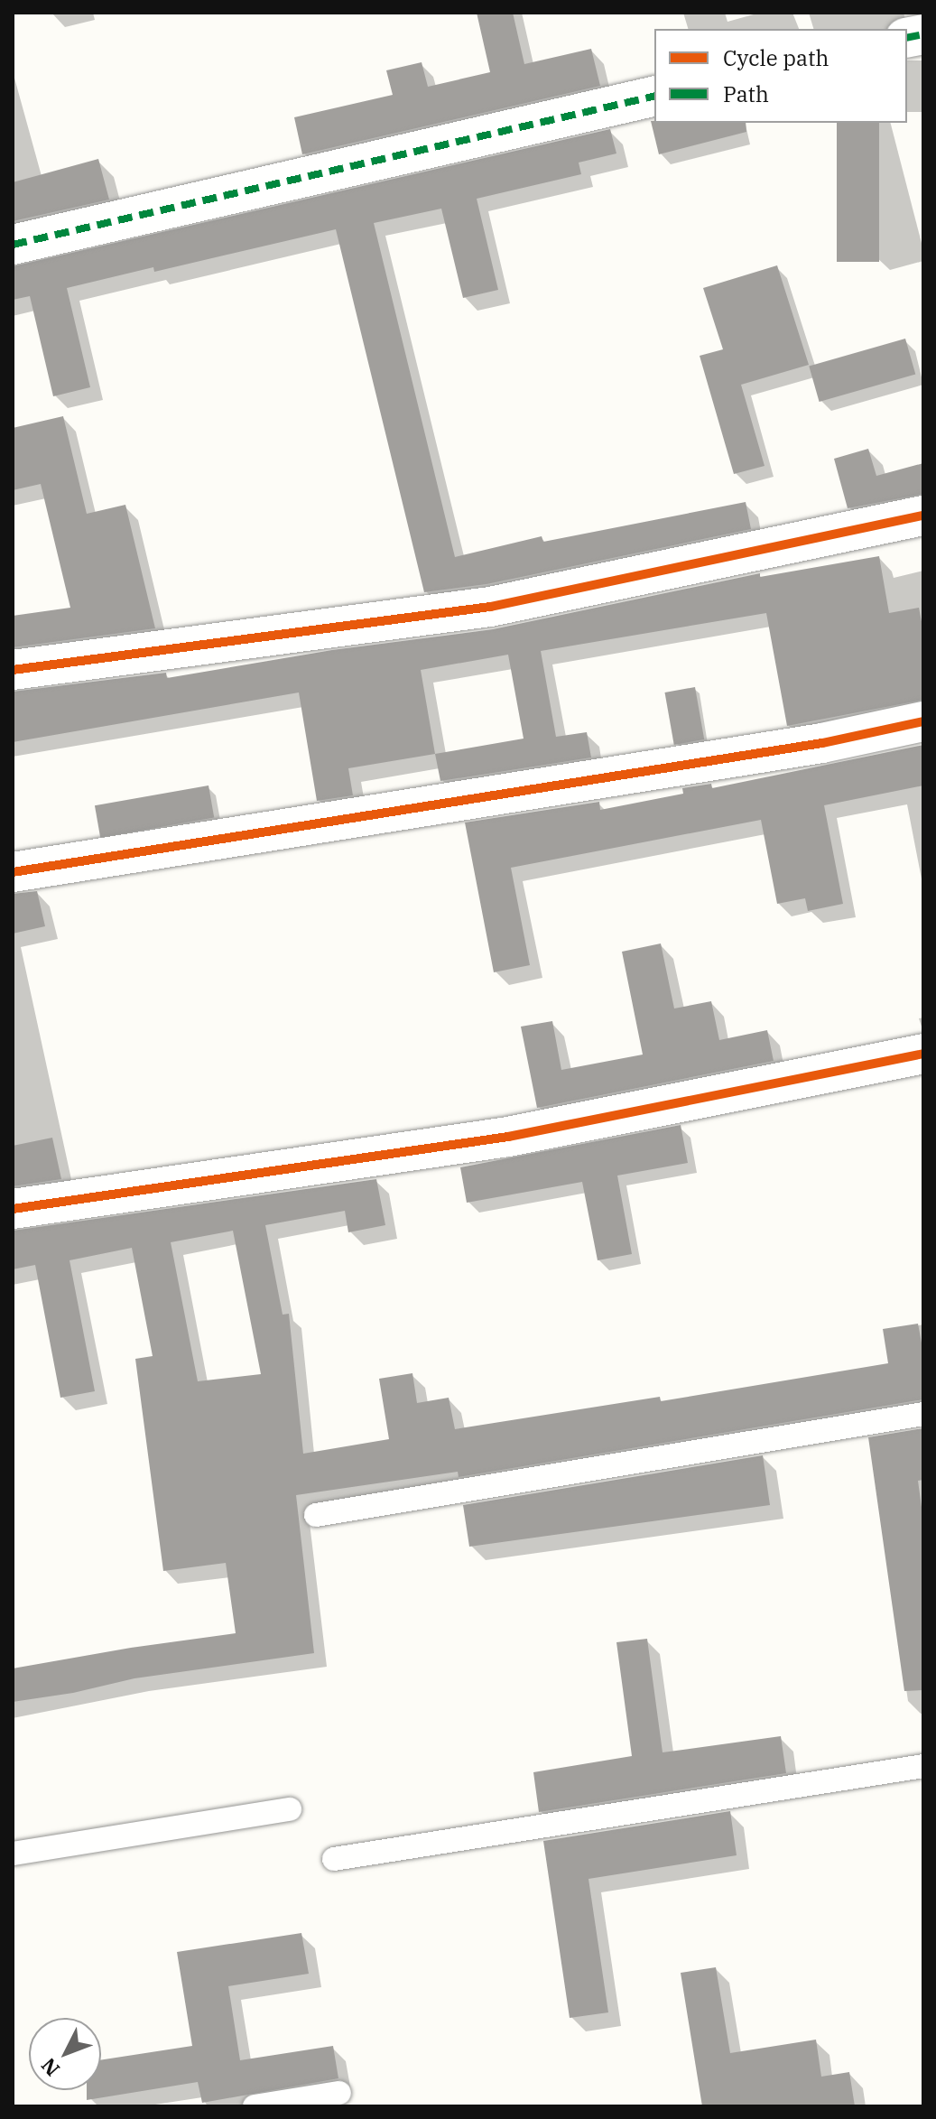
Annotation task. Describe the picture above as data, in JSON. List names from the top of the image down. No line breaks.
{"legend":["Cycle path","Path"],"north":"bottom left"}
